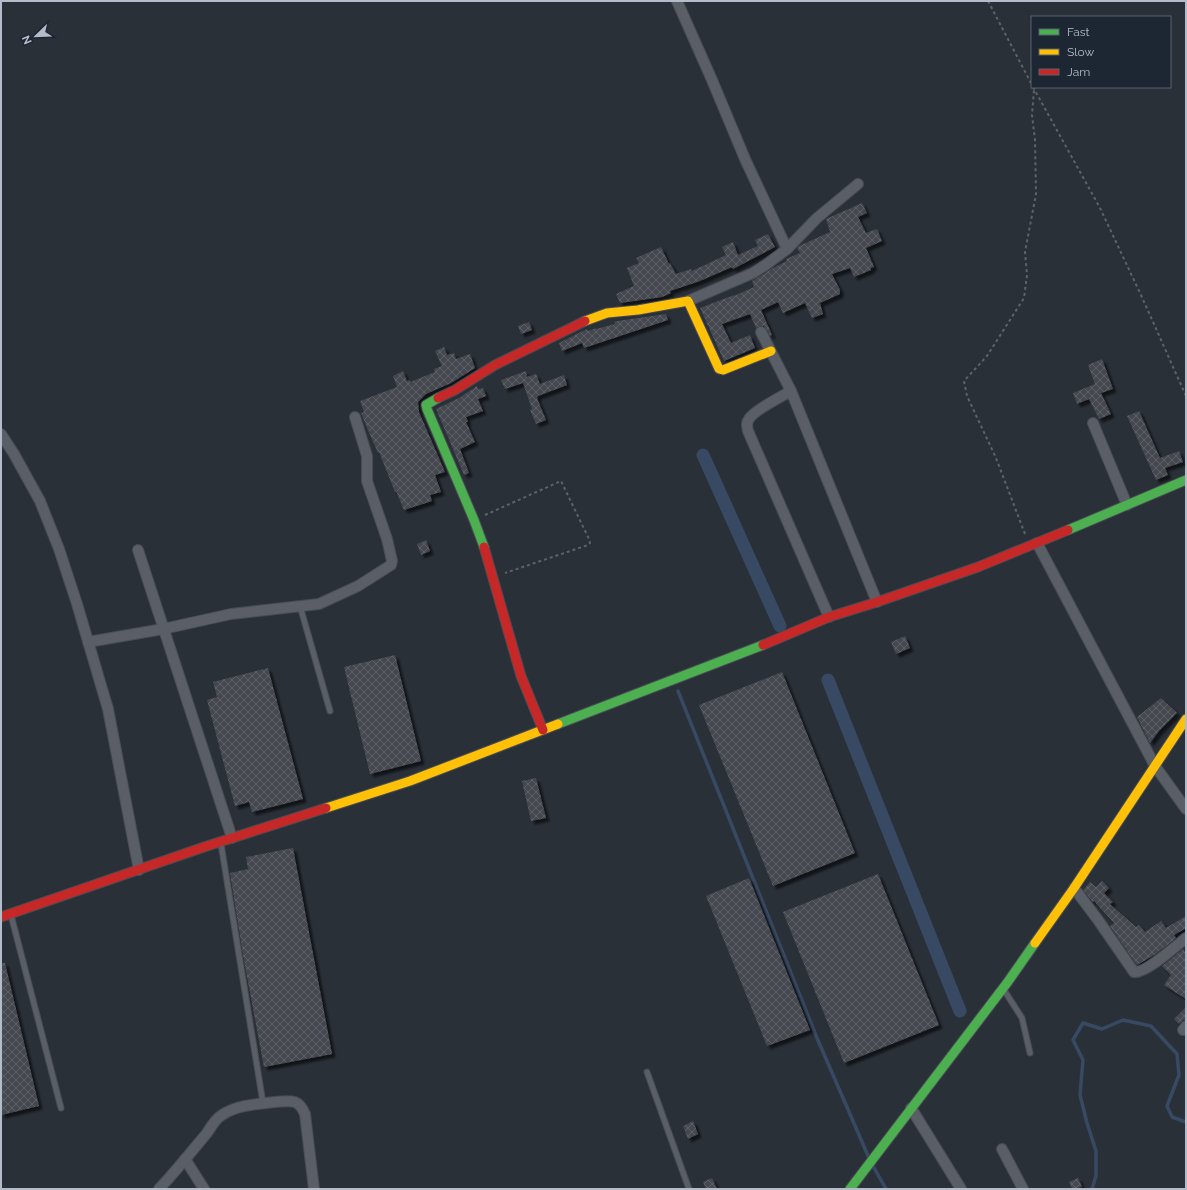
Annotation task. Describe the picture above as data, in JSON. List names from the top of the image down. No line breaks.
{"legend":["Fast","Slow","Jam"],"north":"bottom left"}
